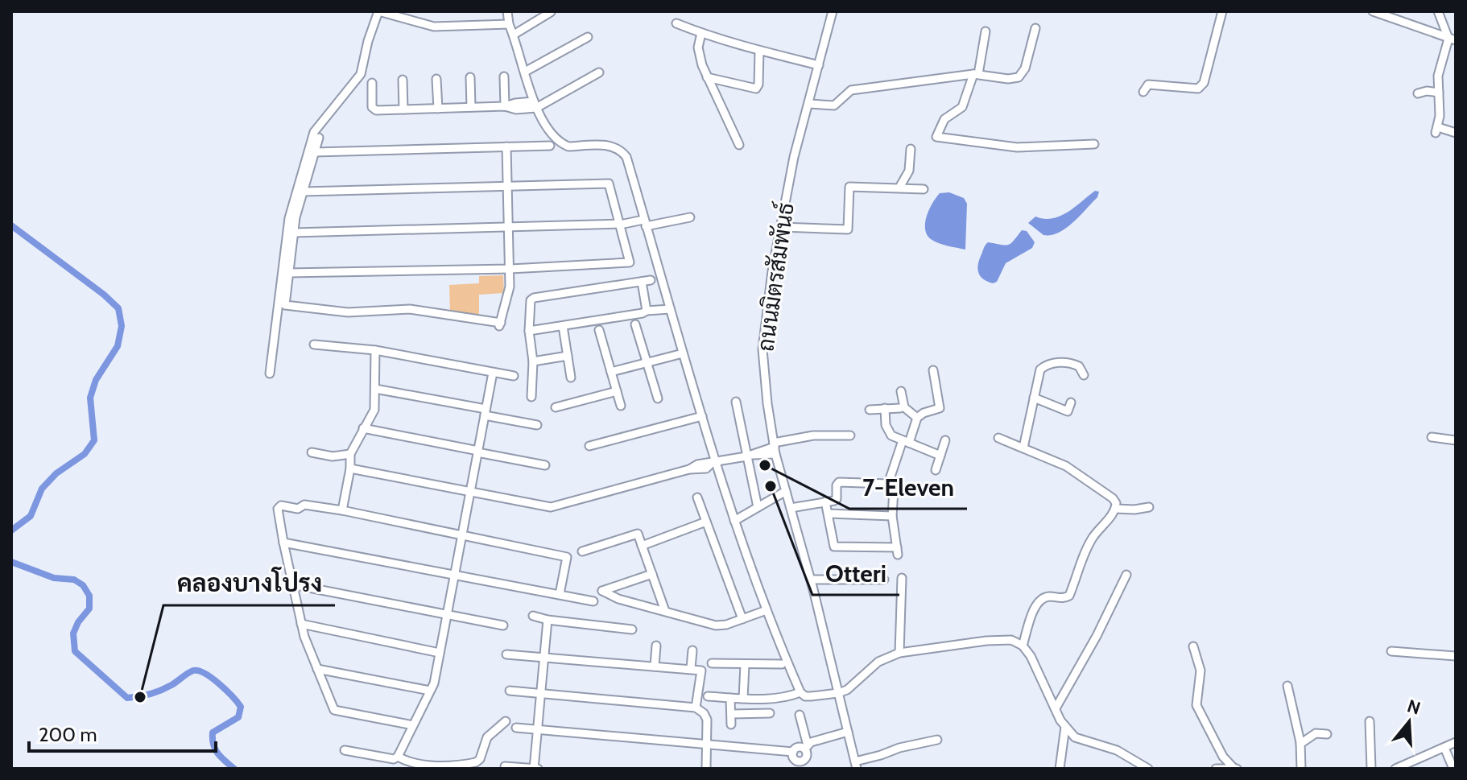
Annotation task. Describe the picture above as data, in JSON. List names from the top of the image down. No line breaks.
{"streets":{"street":["ถนนมิตรสัมพันธ์"]},"places":["7-Eleven","Otteri","คลองบางโปรง"],"scale_bar":"200 m","north":"top"}
